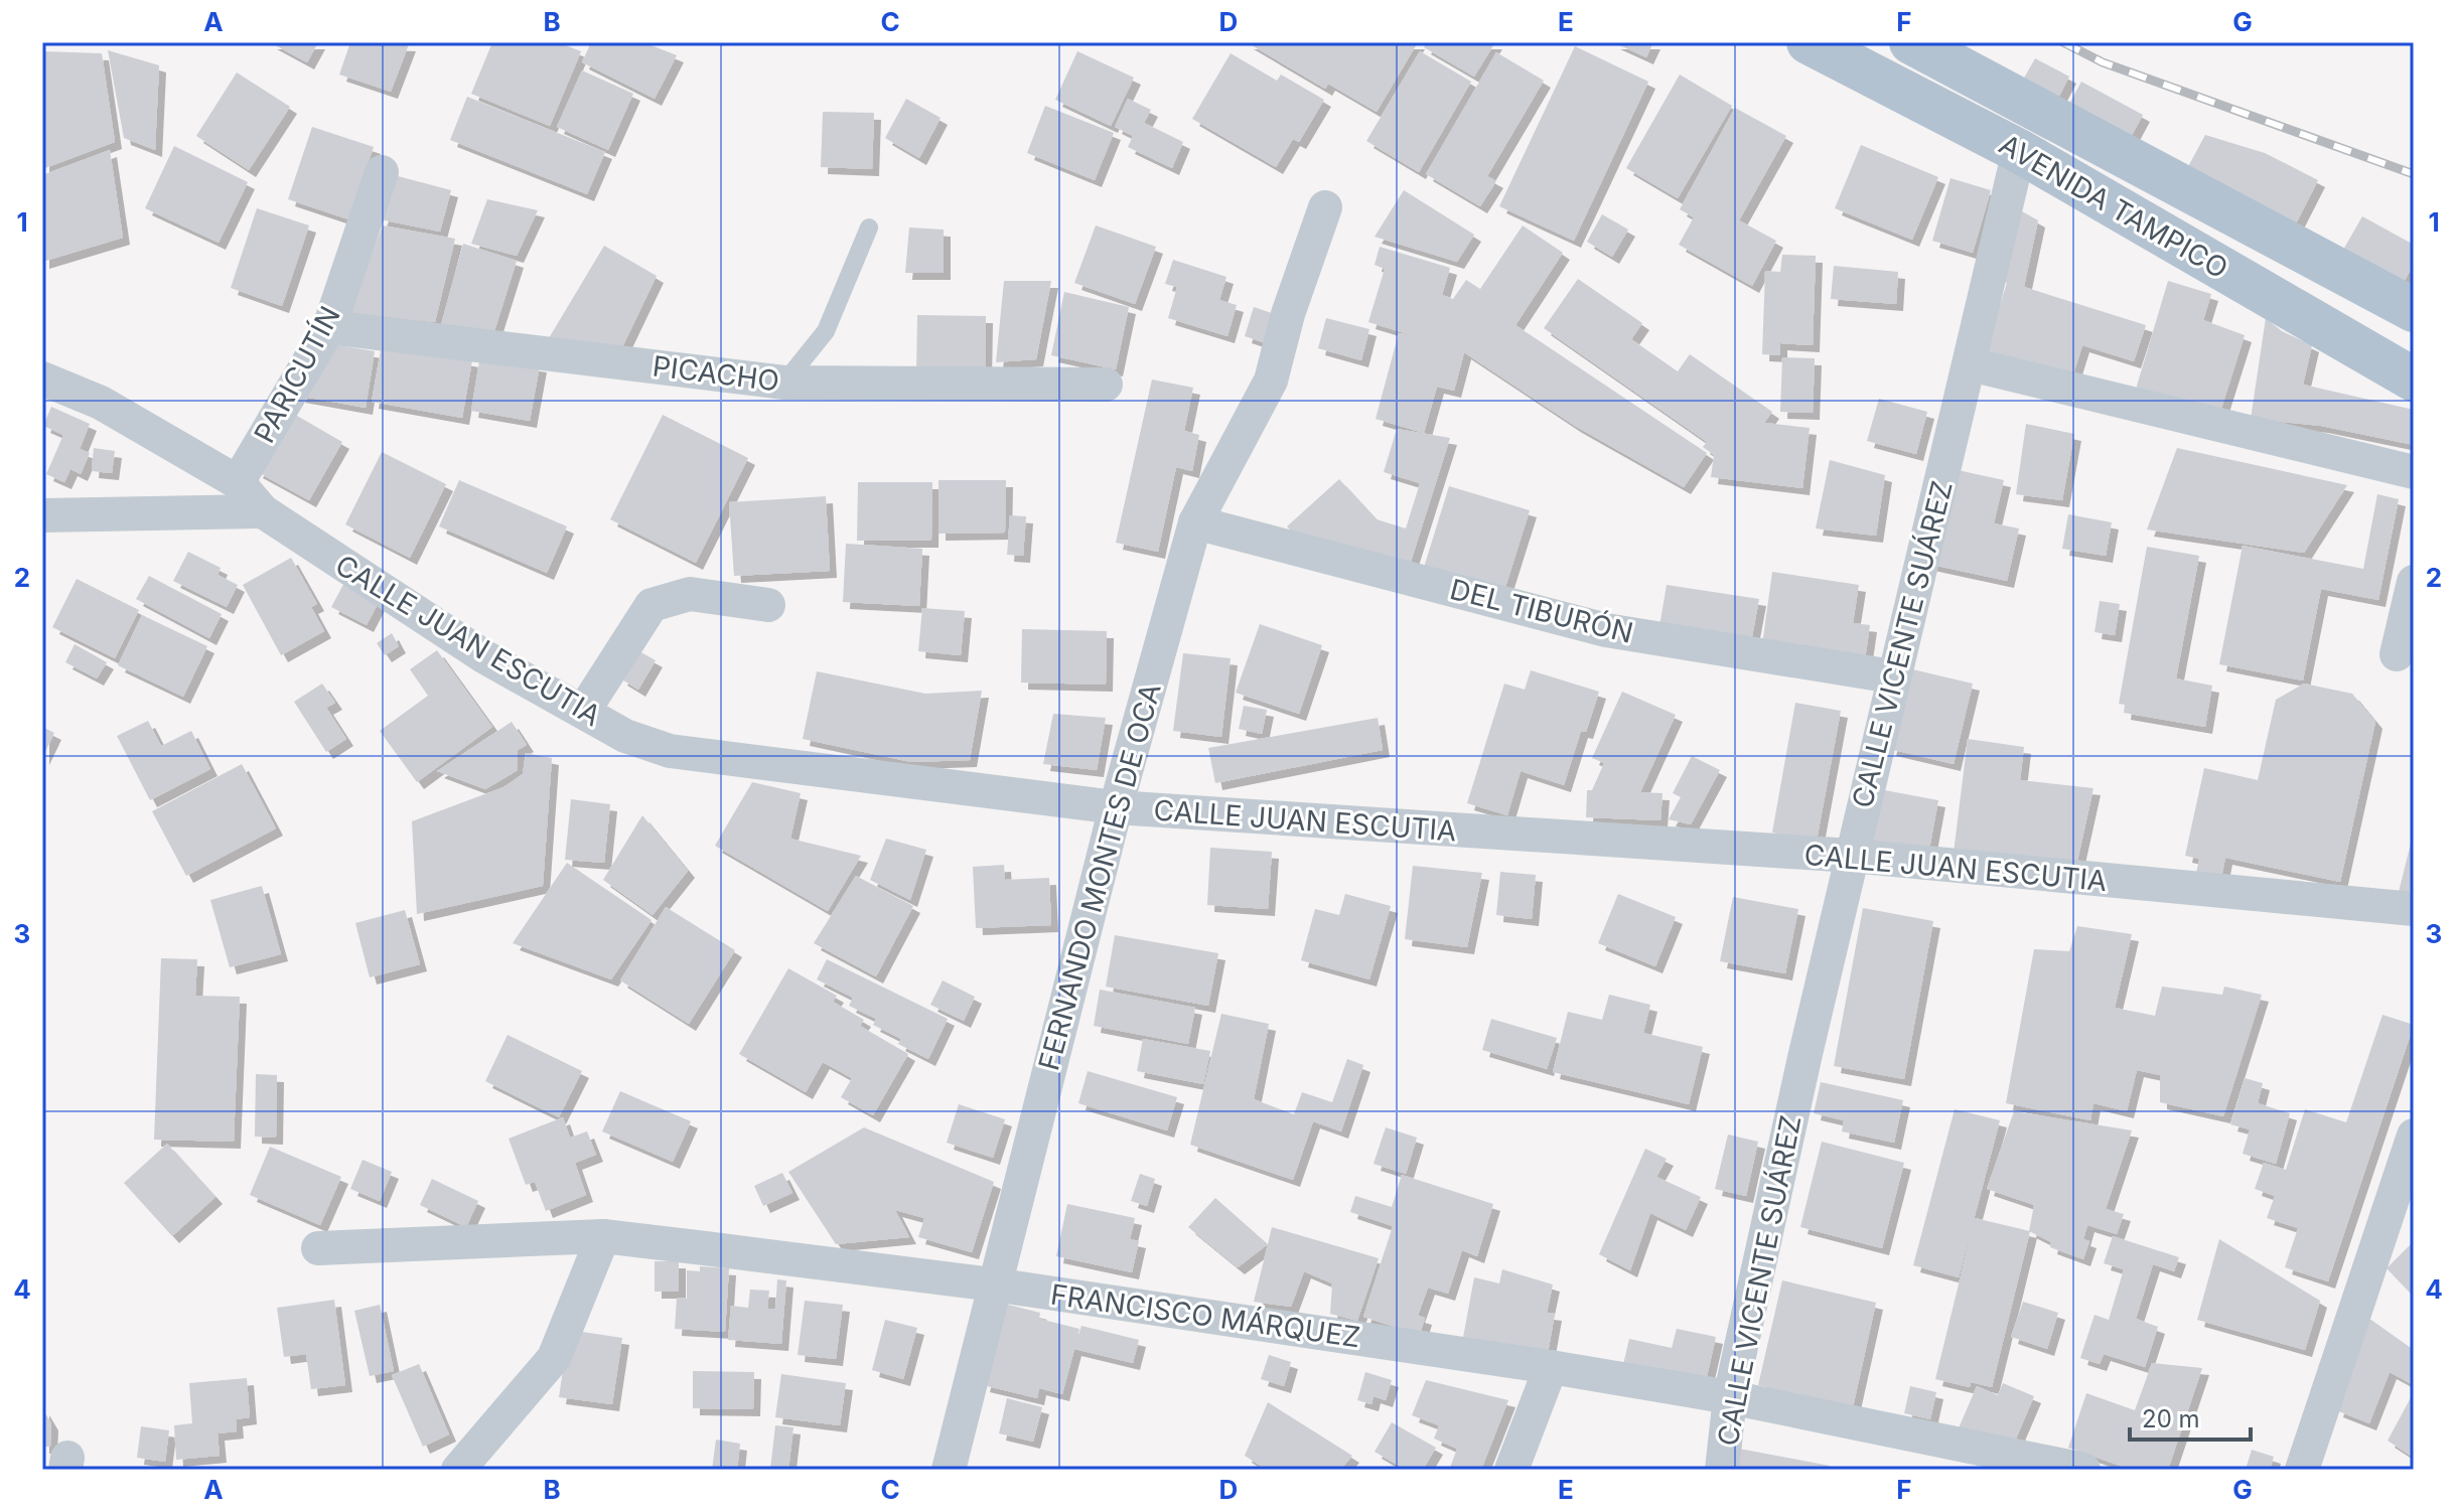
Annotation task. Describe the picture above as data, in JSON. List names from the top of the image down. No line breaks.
{"streets":{"main road":["AVENIDA TAMPICO"],"street":["PICACHO","PARICUTÍN","DEL TIBURÓN","CALLE JUAN ESCUTIA","CALLE VICENTE SUÁREZ","FERNANDO MONTES DE OCA","FRANCISCO MÁRQUEZ"]},"crossings":[["AVENIDA TAMPICO","CALLE VICENTE SUÁREZ"],["PICACHO","PARICUTÍN"],["PARICUTÍN","CALLE JUAN ESCUTIA"],["DEL TIBURÓN","CALLE VICENTE SUÁREZ"],["DEL TIBURÓN","FERNANDO MONTES DE OCA"],["CALLE JUAN ESCUTIA","CALLE VICENTE SUÁREZ"],["CALLE JUAN ESCUTIA","FERNANDO MONTES DE OCA"],["CALLE VICENTE SUÁREZ","FRANCISCO MÁRQUEZ"],["FERNANDO MONTES DE OCA","FRANCISCO MÁRQUEZ"]],"scale_bar":"20 m","grid":{"columns":["A","B","C","D","E","F","G"],"rows":["1","2","3","4"]}}
